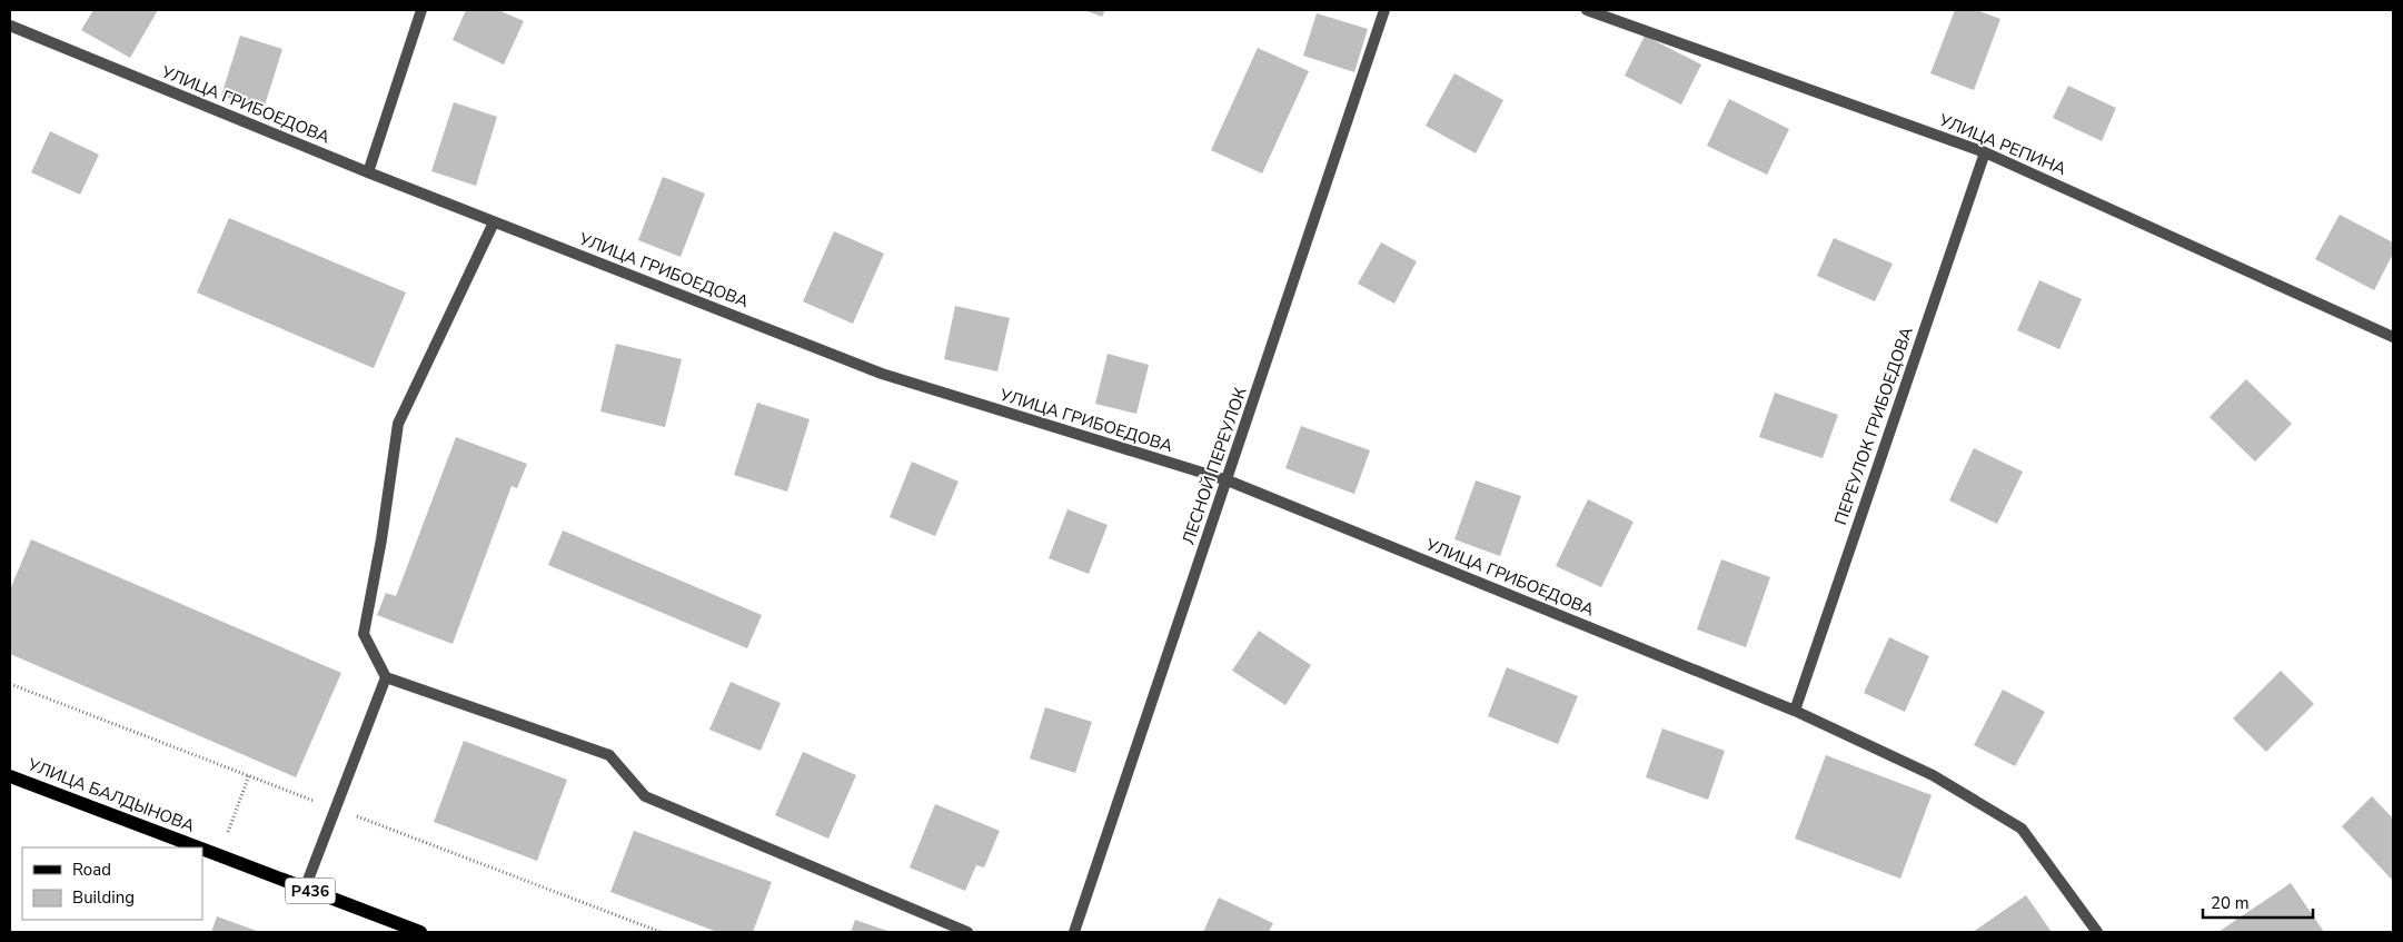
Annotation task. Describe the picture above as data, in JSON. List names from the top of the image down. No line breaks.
{"streets":{"main road":["УЛИЦА БАЛДЫНОВА","P436"],"street":["УЛИЦА ГРИБОЕДОВА","УЛИЦА РЕПИНА","ПЕРЕУЛОК ГРИБОЕДОВА","ЛЕСНОЙ ПЕРЕУЛОК"]},"crossings":[["УЛИЦА ГРИБОЕДОВА","ПЕРЕУЛОК ГРИБОЕДОВА"],["УЛИЦА ГРИБОЕДОВА","ЛЕСНОЙ ПЕРЕУЛОК"],["УЛИЦА РЕПИНА","ПЕРЕУЛОК ГРИБОЕДОВА"]],"legend":["Road","Building"],"scale_bar":"20 m"}
